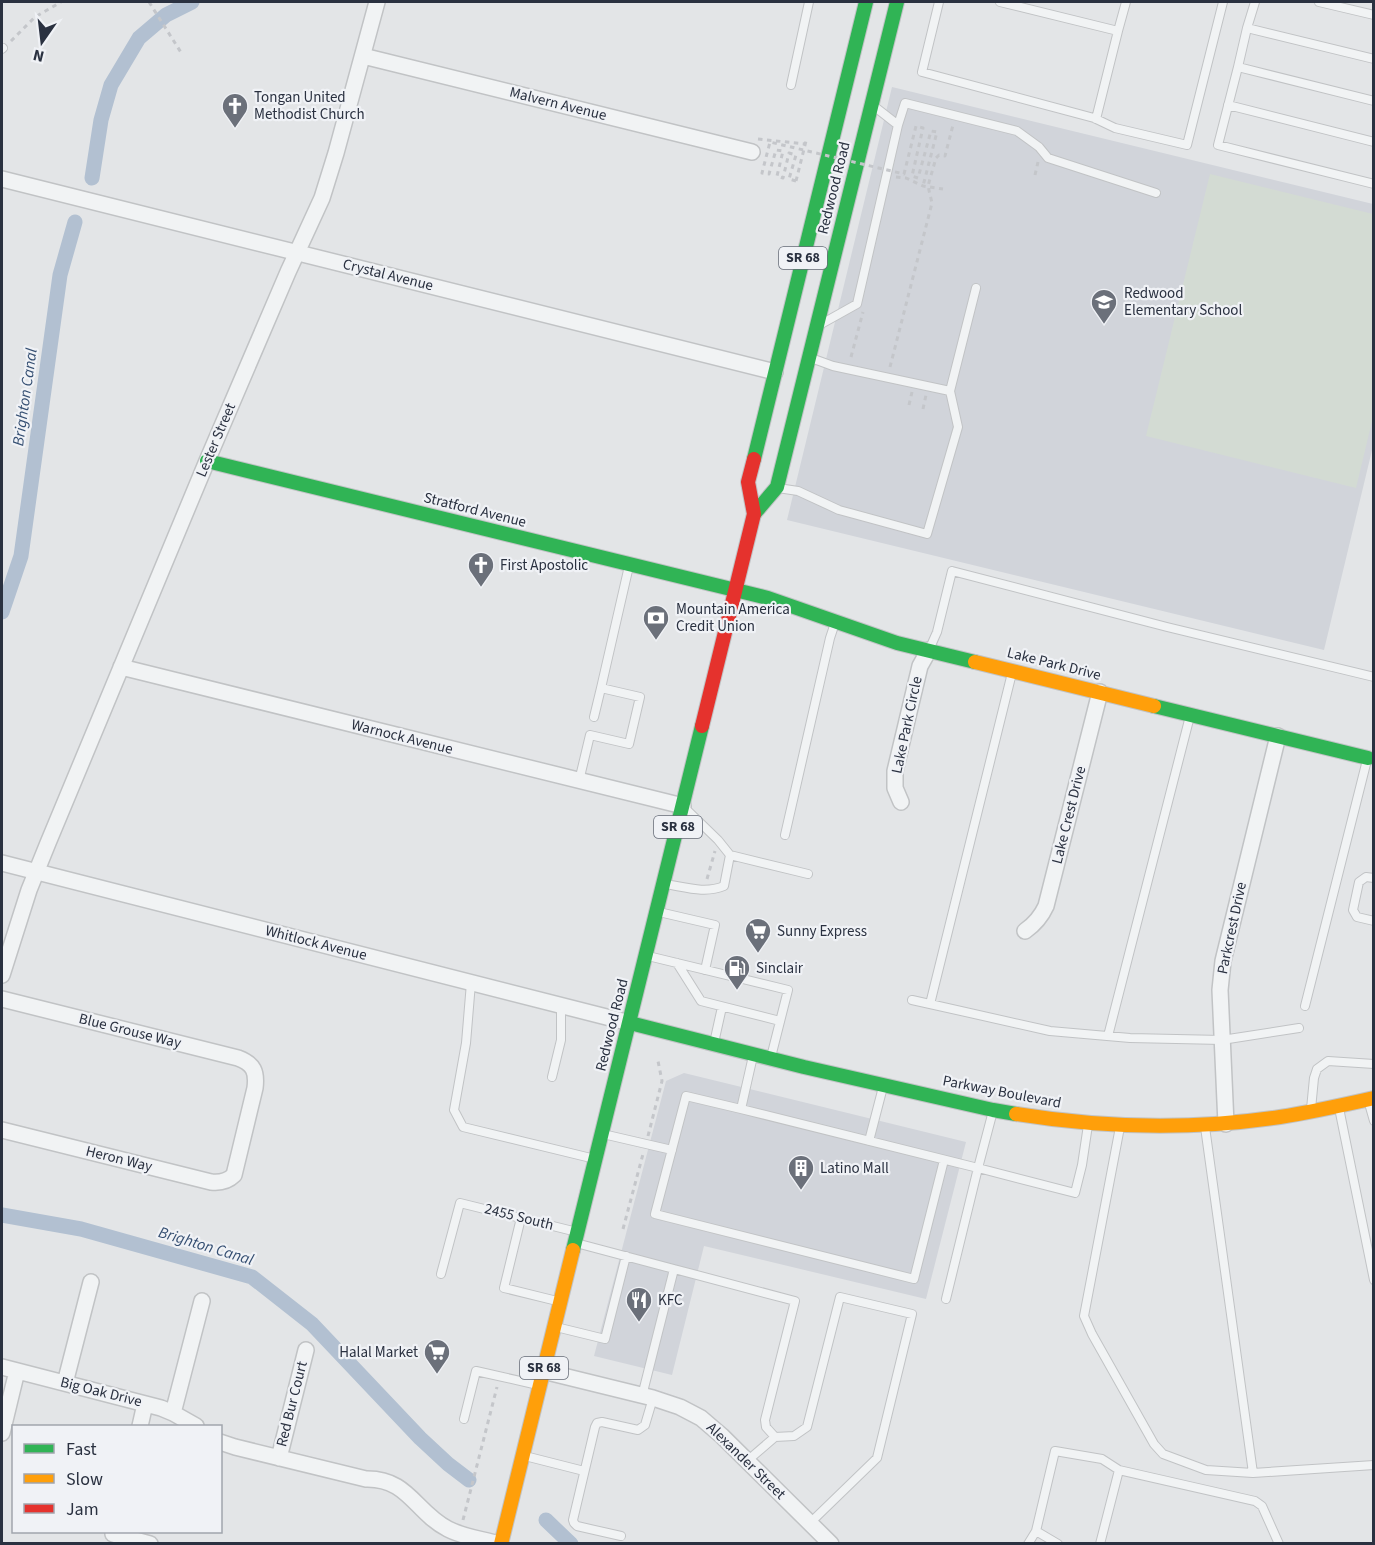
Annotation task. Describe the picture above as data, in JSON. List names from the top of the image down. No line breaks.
{"streets":{"main road":["Redwood Road","SR 68","Stratford Avenue","Lake Park Drive","Parkway Boulevard"],"street":["Malvern Avenue","Crystal Avenue","Lester Street","Lake Park Circle","Warnock Avenue","Lake Crest Drive","Parkcrest Drive","Whitlock Avenue","Blue Grouse Way","Heron Way","Big Oak Drive","Red Bur Court","Alexander Street"],"lane":["2455 South"]},"crossings":[["Malvern Avenue","Lester Street"],["Redwood Road","Crystal Avenue"],["Redwood Road","Stratford Avenue"],["Redwood Road","Lake Park Drive"],["Redwood Road","Warnock Avenue"],["Redwood Road","Whitlock Avenue"],["Redwood Road","Parkway Boulevard"],["Redwood Road","2455 South"],["Redwood Road","Alexander Street"],["Crystal Avenue","Lester Street"],["Lester Street","Stratford Avenue"],["Lester Street","Warnock Avenue"],["Lester Street","Whitlock Avenue"],["Stratford Avenue","Lake Park Drive"],["Lake Park Drive","Lake Park Circle"],["Lake Park Drive","Lake Crest Drive"],["Lake Park Drive","Parkcrest Drive"],["Parkcrest Drive","Parkway Boulevard"],["Whitlock Avenue","Parkway Boulevard"],["Blue Grouse Way","Heron Way"]],"water":["Brighton Canal"],"places":{"church":["Tongan United Methodist Church","First Apostolic"],"school or university":["Redwood Elementary School"],"bank":["Mountain America Credit Union"],"supermarket":["Sunny Express","Halal Market"],"fuel station":["Sinclair"],"building":["Latino Mall"],"restaurant":["KFC"]},"legend":["Fast","Slow","Jam"],"north":"bottom"}
